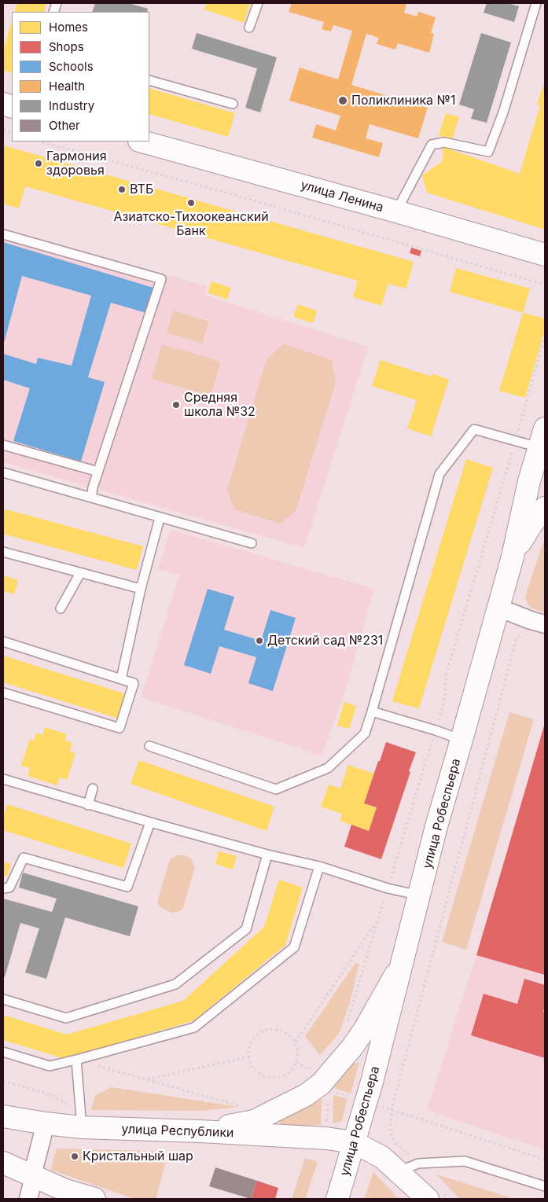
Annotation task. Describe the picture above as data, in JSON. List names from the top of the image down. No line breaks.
{"streets":{"main road":["улица Ленина","улица Робеспьера","улица Республики"]},"crossings":[["улица Робеспьера","улица Республики"]],"places":["Поликлиника №1","Гармония здоровья","ВТБ","Азиатско-Тихоокеанский Банк","Средняя школа №32","Детский сад №231","Кристальный шар"],"legend":["Homes","Shops","Schools","Health","Industry","Other"]}
